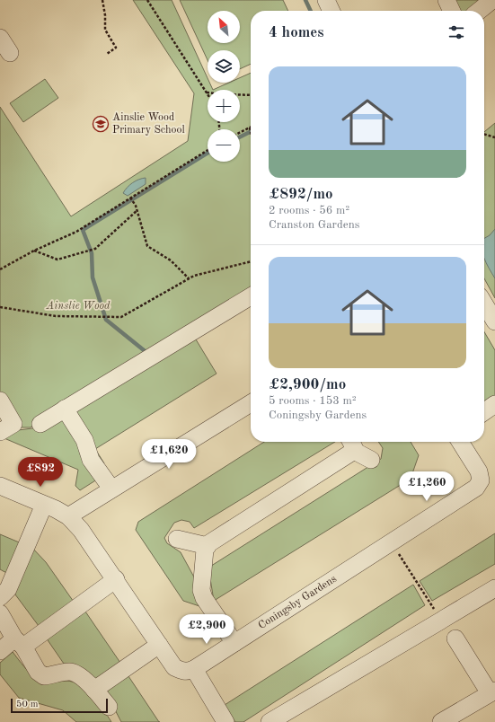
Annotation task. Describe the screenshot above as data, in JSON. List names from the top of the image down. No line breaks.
{"streets":{"street":["Coningsby Gardens"]},"parks":["Ainslie Wood"],"places":{"school or university":["Ainslie Wood Primary School"]},"scale_bar":"50 m","north":"top left","page":{"map_buttons":["+","−"],"heading":"4 homes","list":[{"name":"£892/mo","note":"2 rooms · 56 m² · Cranston Gardens"},{"name":"£2,900/mo","note":"5 rooms · 153 m² · Coningsby Gardens"}],"price":["£1,620","£892","£1,260","£2,900"],"scale":"50 m"}}
